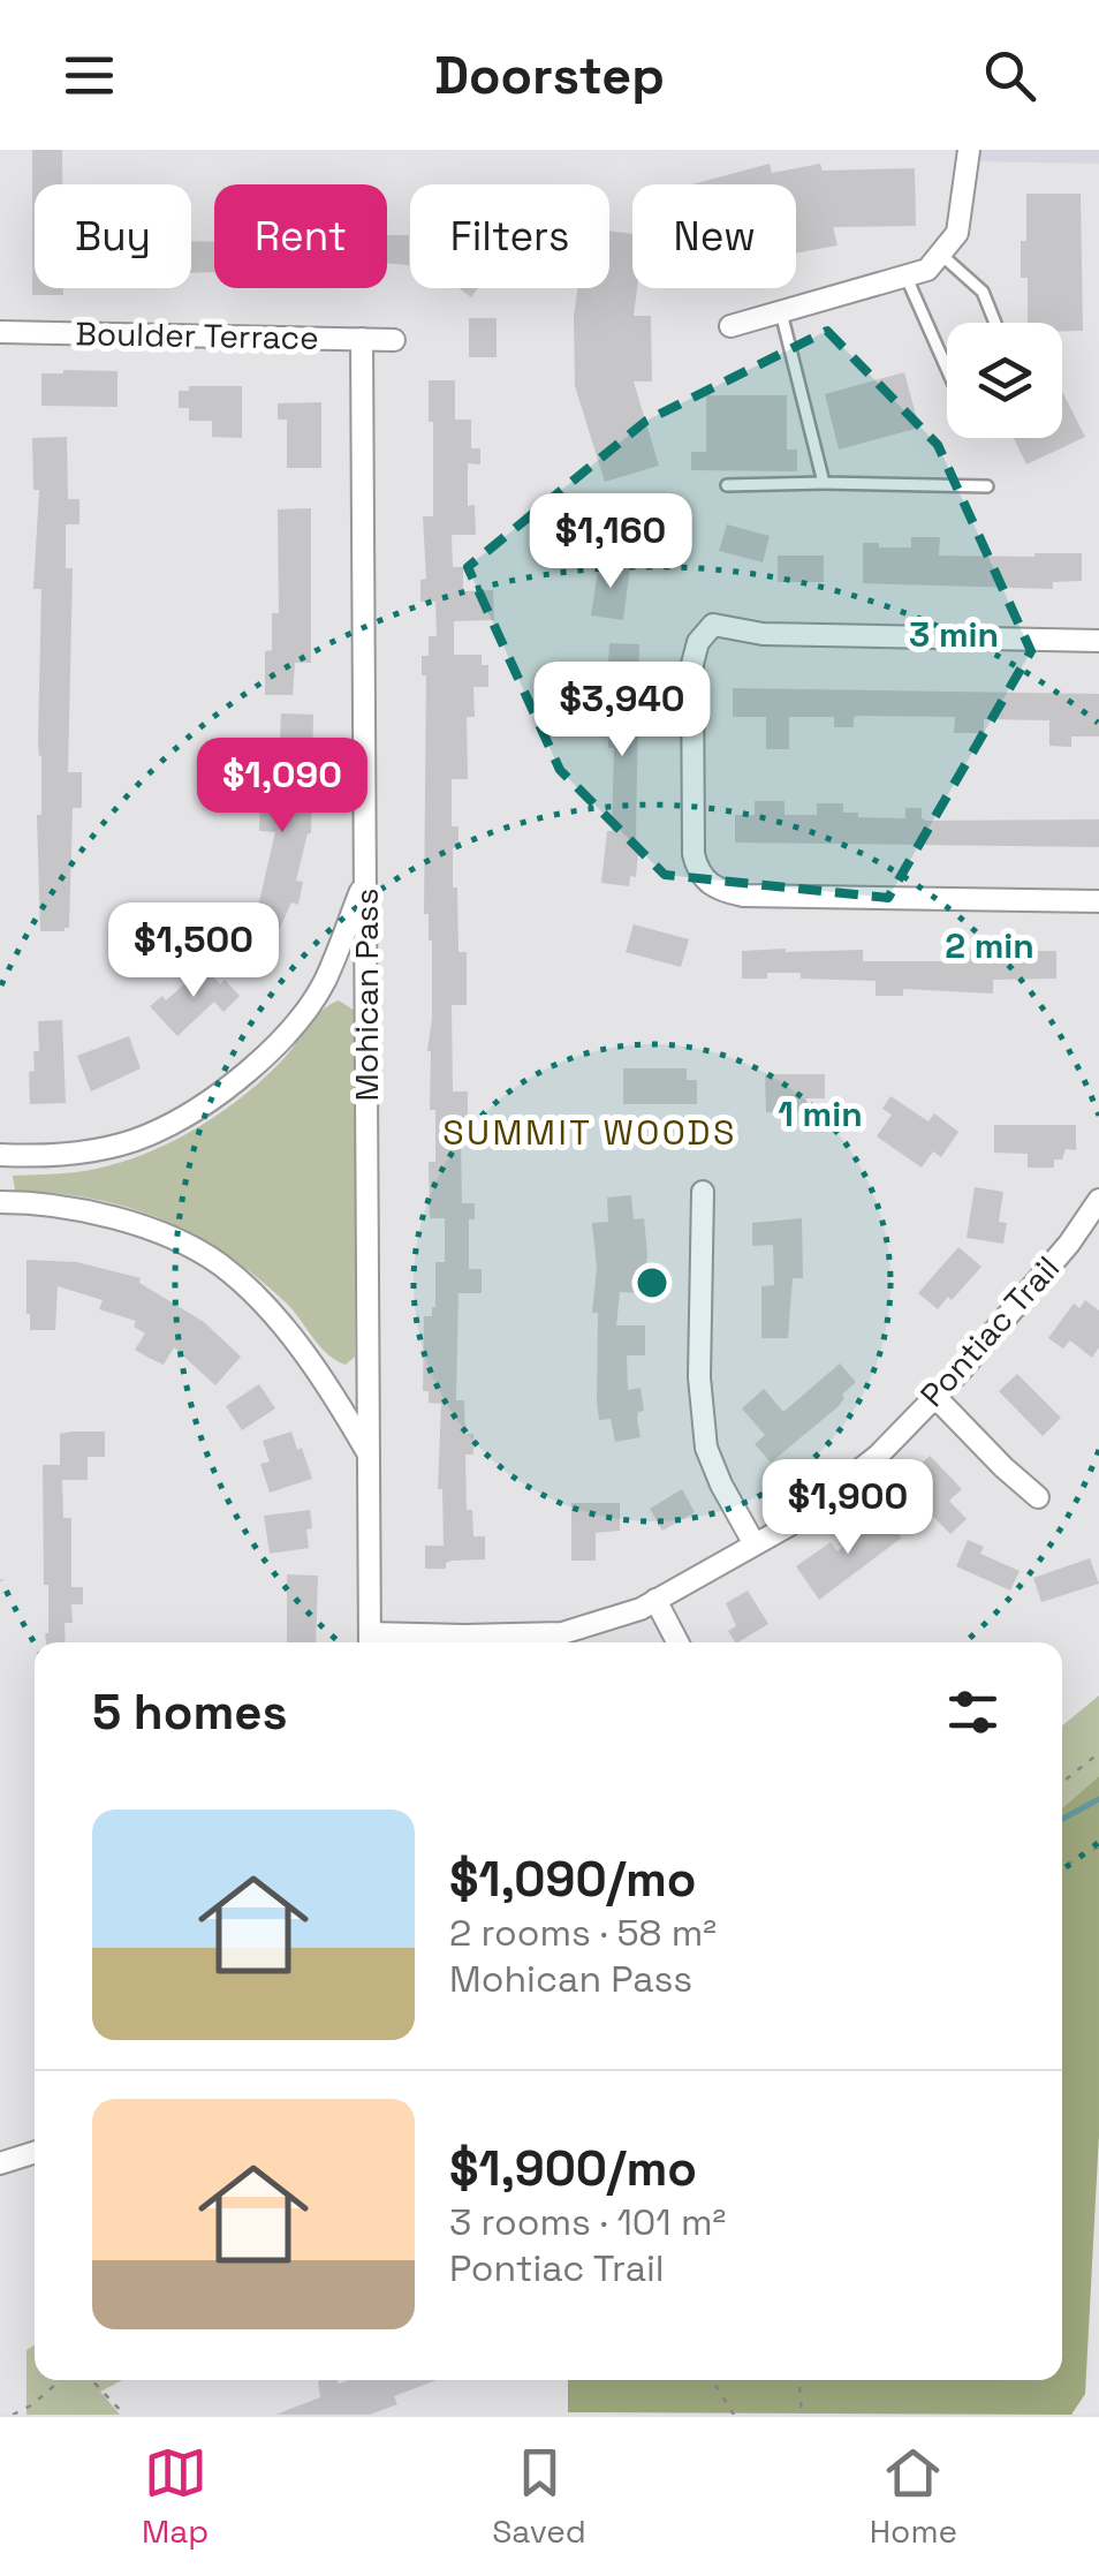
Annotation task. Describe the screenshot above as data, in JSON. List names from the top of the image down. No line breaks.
{"streets":{"street":["Boulder Terrace","Mohican Pass","Pontiac Trail"]},"crossings":[["Boulder Terrace","Mohican Pass"],["Mohican Pass","Pontiac Trail"]],"districts":["SUMMIT WOODS"],"page":{"header":"Doorstep","chip":["Buy","Rent","Filters","New"],"price":["$1,160","$3,940","$1,090","$1,500","$1,900"],"heading":"5 homes","list":[{"name":"$1,090/mo","note":"2 rooms · 58 m² · Mohican Pass"},{"name":"$1,900/mo","note":"3 rooms · 101 m² · Pontiac Trail"}],"tabs":["Map","Saved","Home"]},"rings":["3 min","2 min","1 min"]}
